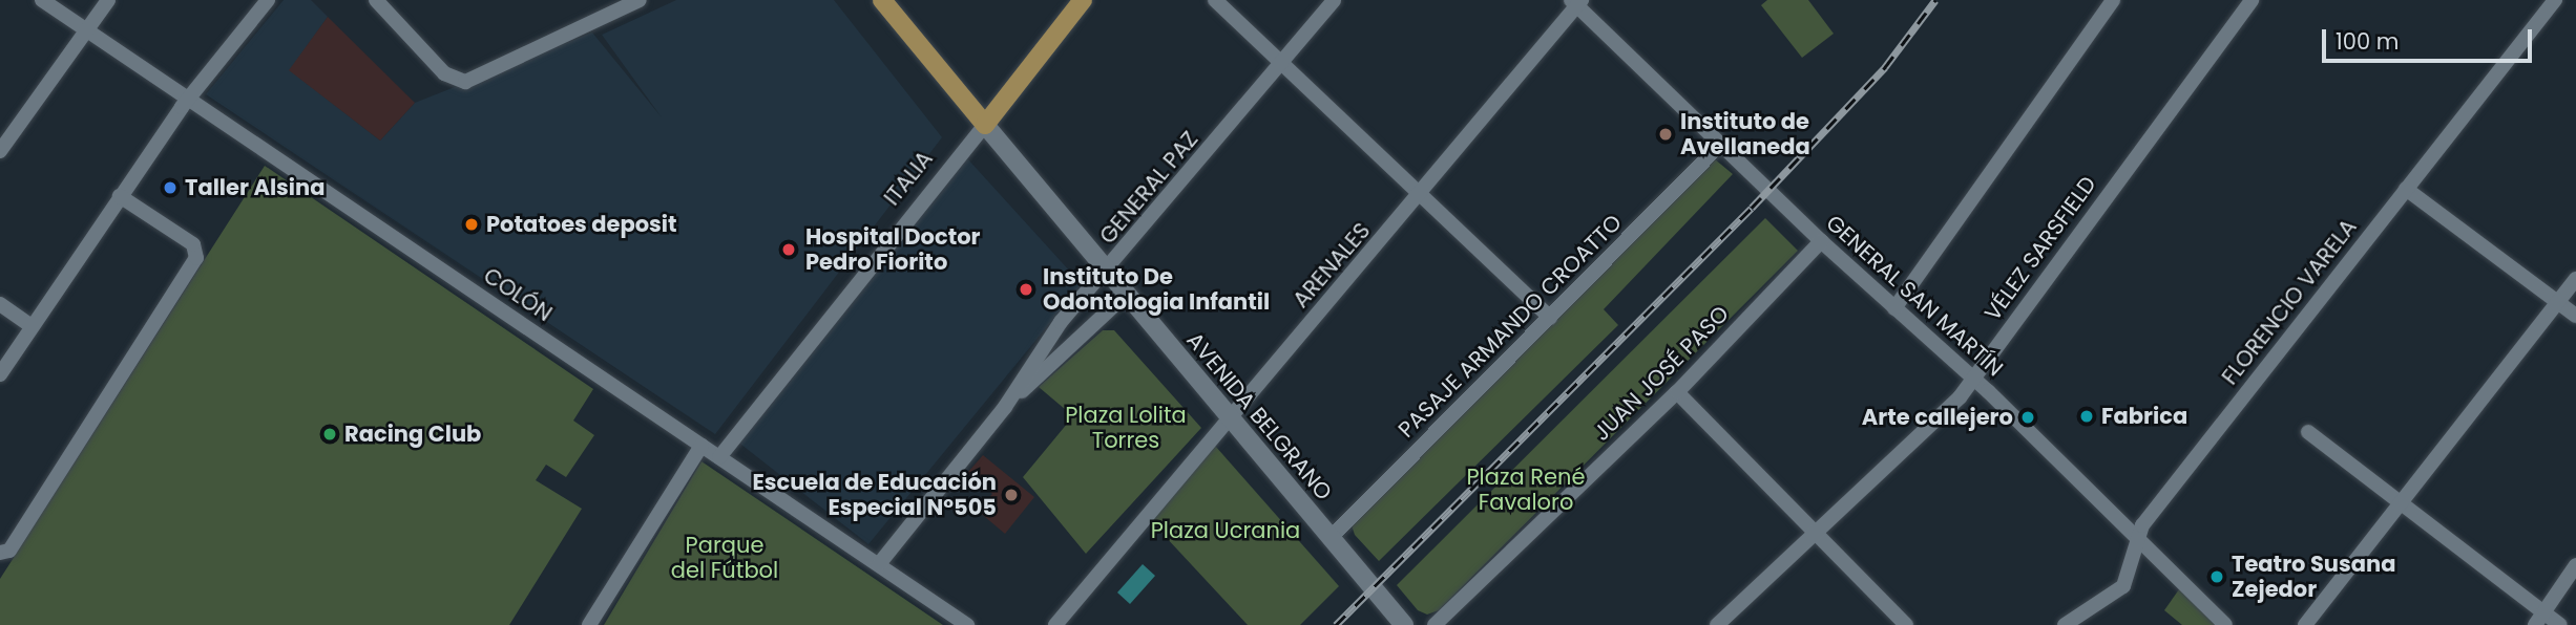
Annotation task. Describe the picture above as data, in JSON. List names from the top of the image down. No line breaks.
{"streets":{"main road":["ITALIA","AVENIDA BELGRANO"],"street":["GENERAL PAZ","VÉLEZ SARSFIELD","ARENALES","COLÓN","GENERAL SAN MARTÍN","FLORENCIO VARELA","PASAJE ARMANDO CROATTO","JUAN JOSÉ PASO"]},"crossings":[["ITALIA","COLÓN"],["ITALIA","AVENIDA BELGRANO"],["GENERAL PAZ","COLÓN"],["GENERAL PAZ","AVENIDA BELGRANO"],["VÉLEZ SARSFIELD","GENERAL SAN MARTÍN"],["ARENALES","GENERAL SAN MARTÍN"],["ARENALES","AVENIDA BELGRANO"],["GENERAL SAN MARTÍN","FLORENCIO VARELA"],["GENERAL SAN MARTÍN","PASAJE ARMANDO CROATTO"],["GENERAL SAN MARTÍN","JUAN JOSÉ PASO"],["PASAJE ARMANDO CROATTO","AVENIDA BELGRANO"]],"parks":["Plaza Lolita Torres","Plaza René Favaloro","Plaza Ucrania","Parque del Fútbol"],"places":["Instituto de Avellaneda","Taller Alsina","Potatoes deposit","Hospital Doctor Pedro Fiorito","Instituto De Odontologia Infantil","Fabrica","Arte callejero","Racing Club","Escuela de Educación Especial N°505","Teatro Susana Zejedor"],"scale_bar":"100 m"}
